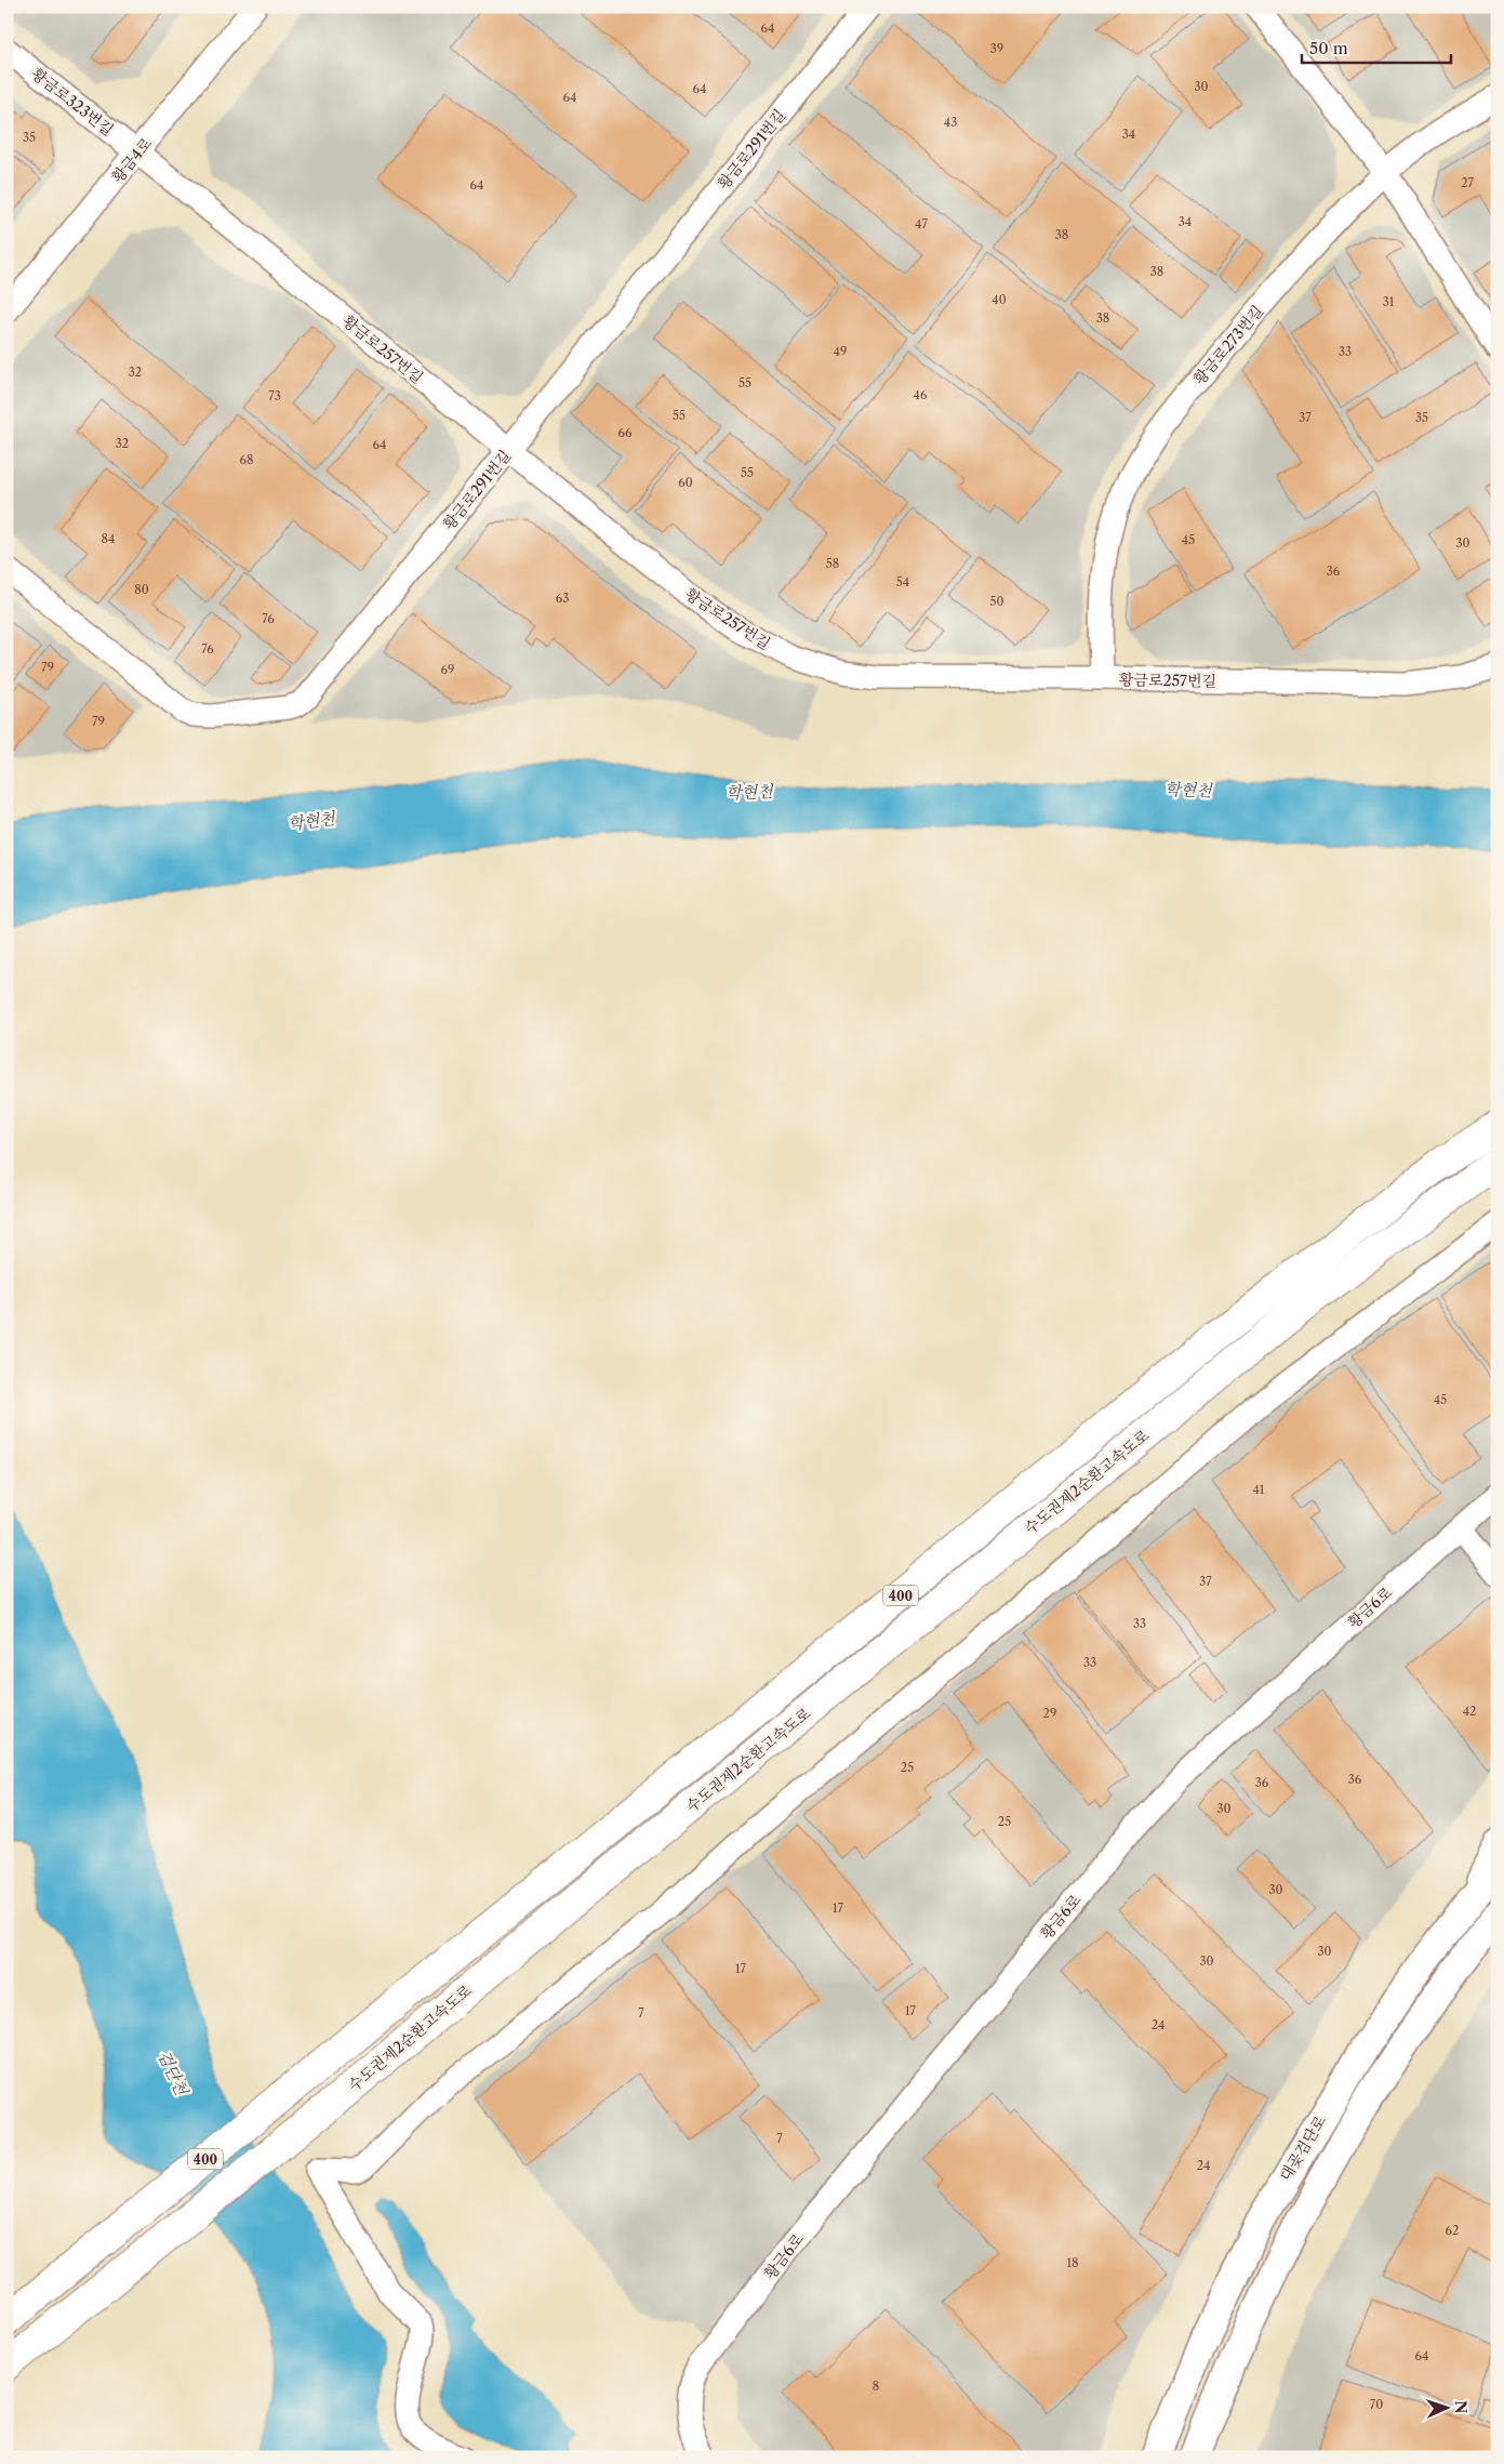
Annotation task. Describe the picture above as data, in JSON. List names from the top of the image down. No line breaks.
{"streets":{"highway":["수도권제2순환고속도로","400"],"main road":["대곶검단로"],"street":["황금로323번길","황금로291번길","황금4로","황금로273번길","황금로257번길","황금6로"]},"crossings":[["황금로323번길","황금4로"],["황금로323번길","황금로257번길"],["황금로291번길","황금로257번길"],["황금4로","황금로257번길"],["황금로273번길","황금로257번길"]],"water":["학현천","검단천"],"house_numbers":["64","39","30","64","64","43","34","35","27","64","34","47","38","38","40","31","38","49","33","32","55","46","73","55","37","35","66","32","64","68","55","60","84","45","30","58","36","54","80","63","50","76","76","79","69","79","45","41","37","33","33","42","29","25","36","36","30","25","30","17","30","30","17","17","7","24","7","24","62","18","64","8","70"],"scale_bar":"50 m","north":"right"}
